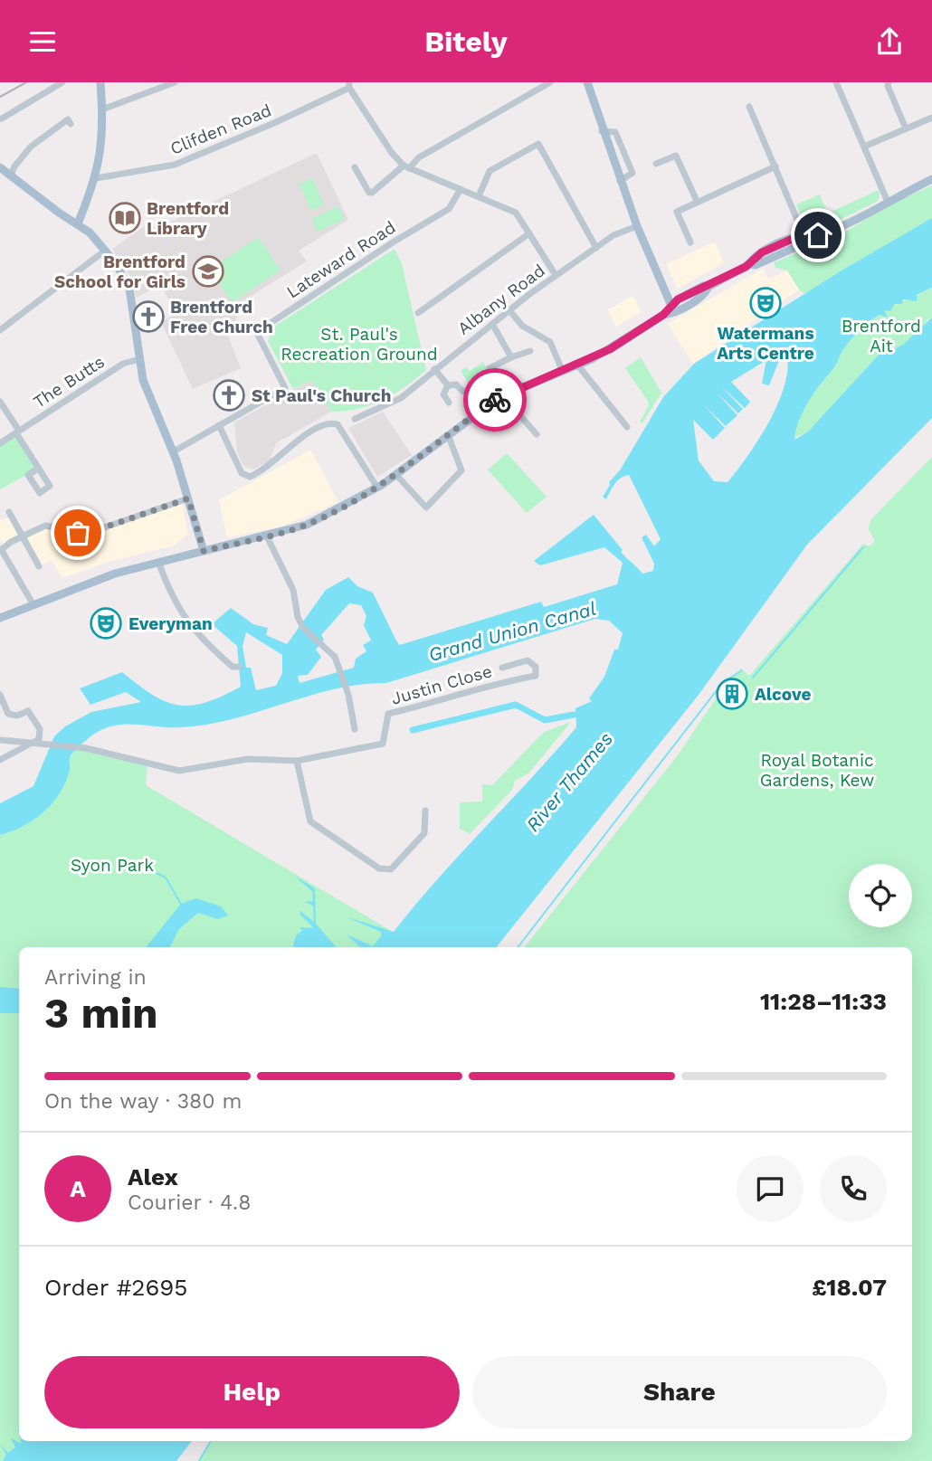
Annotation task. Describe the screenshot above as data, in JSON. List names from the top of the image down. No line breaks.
{"streets":{"street":["Clifden Road","Lateward Road","Albany Road","The Butts","Justin Close"]},"water":["Grand Union Canal","River Thames"],"parks":["Brentford Ait","St. Paul's Recreation Ground","Royal Botanic Gardens, Kew","Syon Park"],"places":{"library":["Brentford Library"],"school or university":["Brentford School for Girls"],"theatre":["Watermans Arts Centre","Everyman"],"church":["Brentford Free Church","St Paul's Church"],"building":["Alcove"]},"page":{"header":"Bitely","heading":["3 min","Arriving in","11:28–11:33"],"panel":["Alex","Courier · 4.8","Order #2695","£18.07"],"bar":"On the way · 380 m","round":"A","buttons":["Help","Share"]}}
